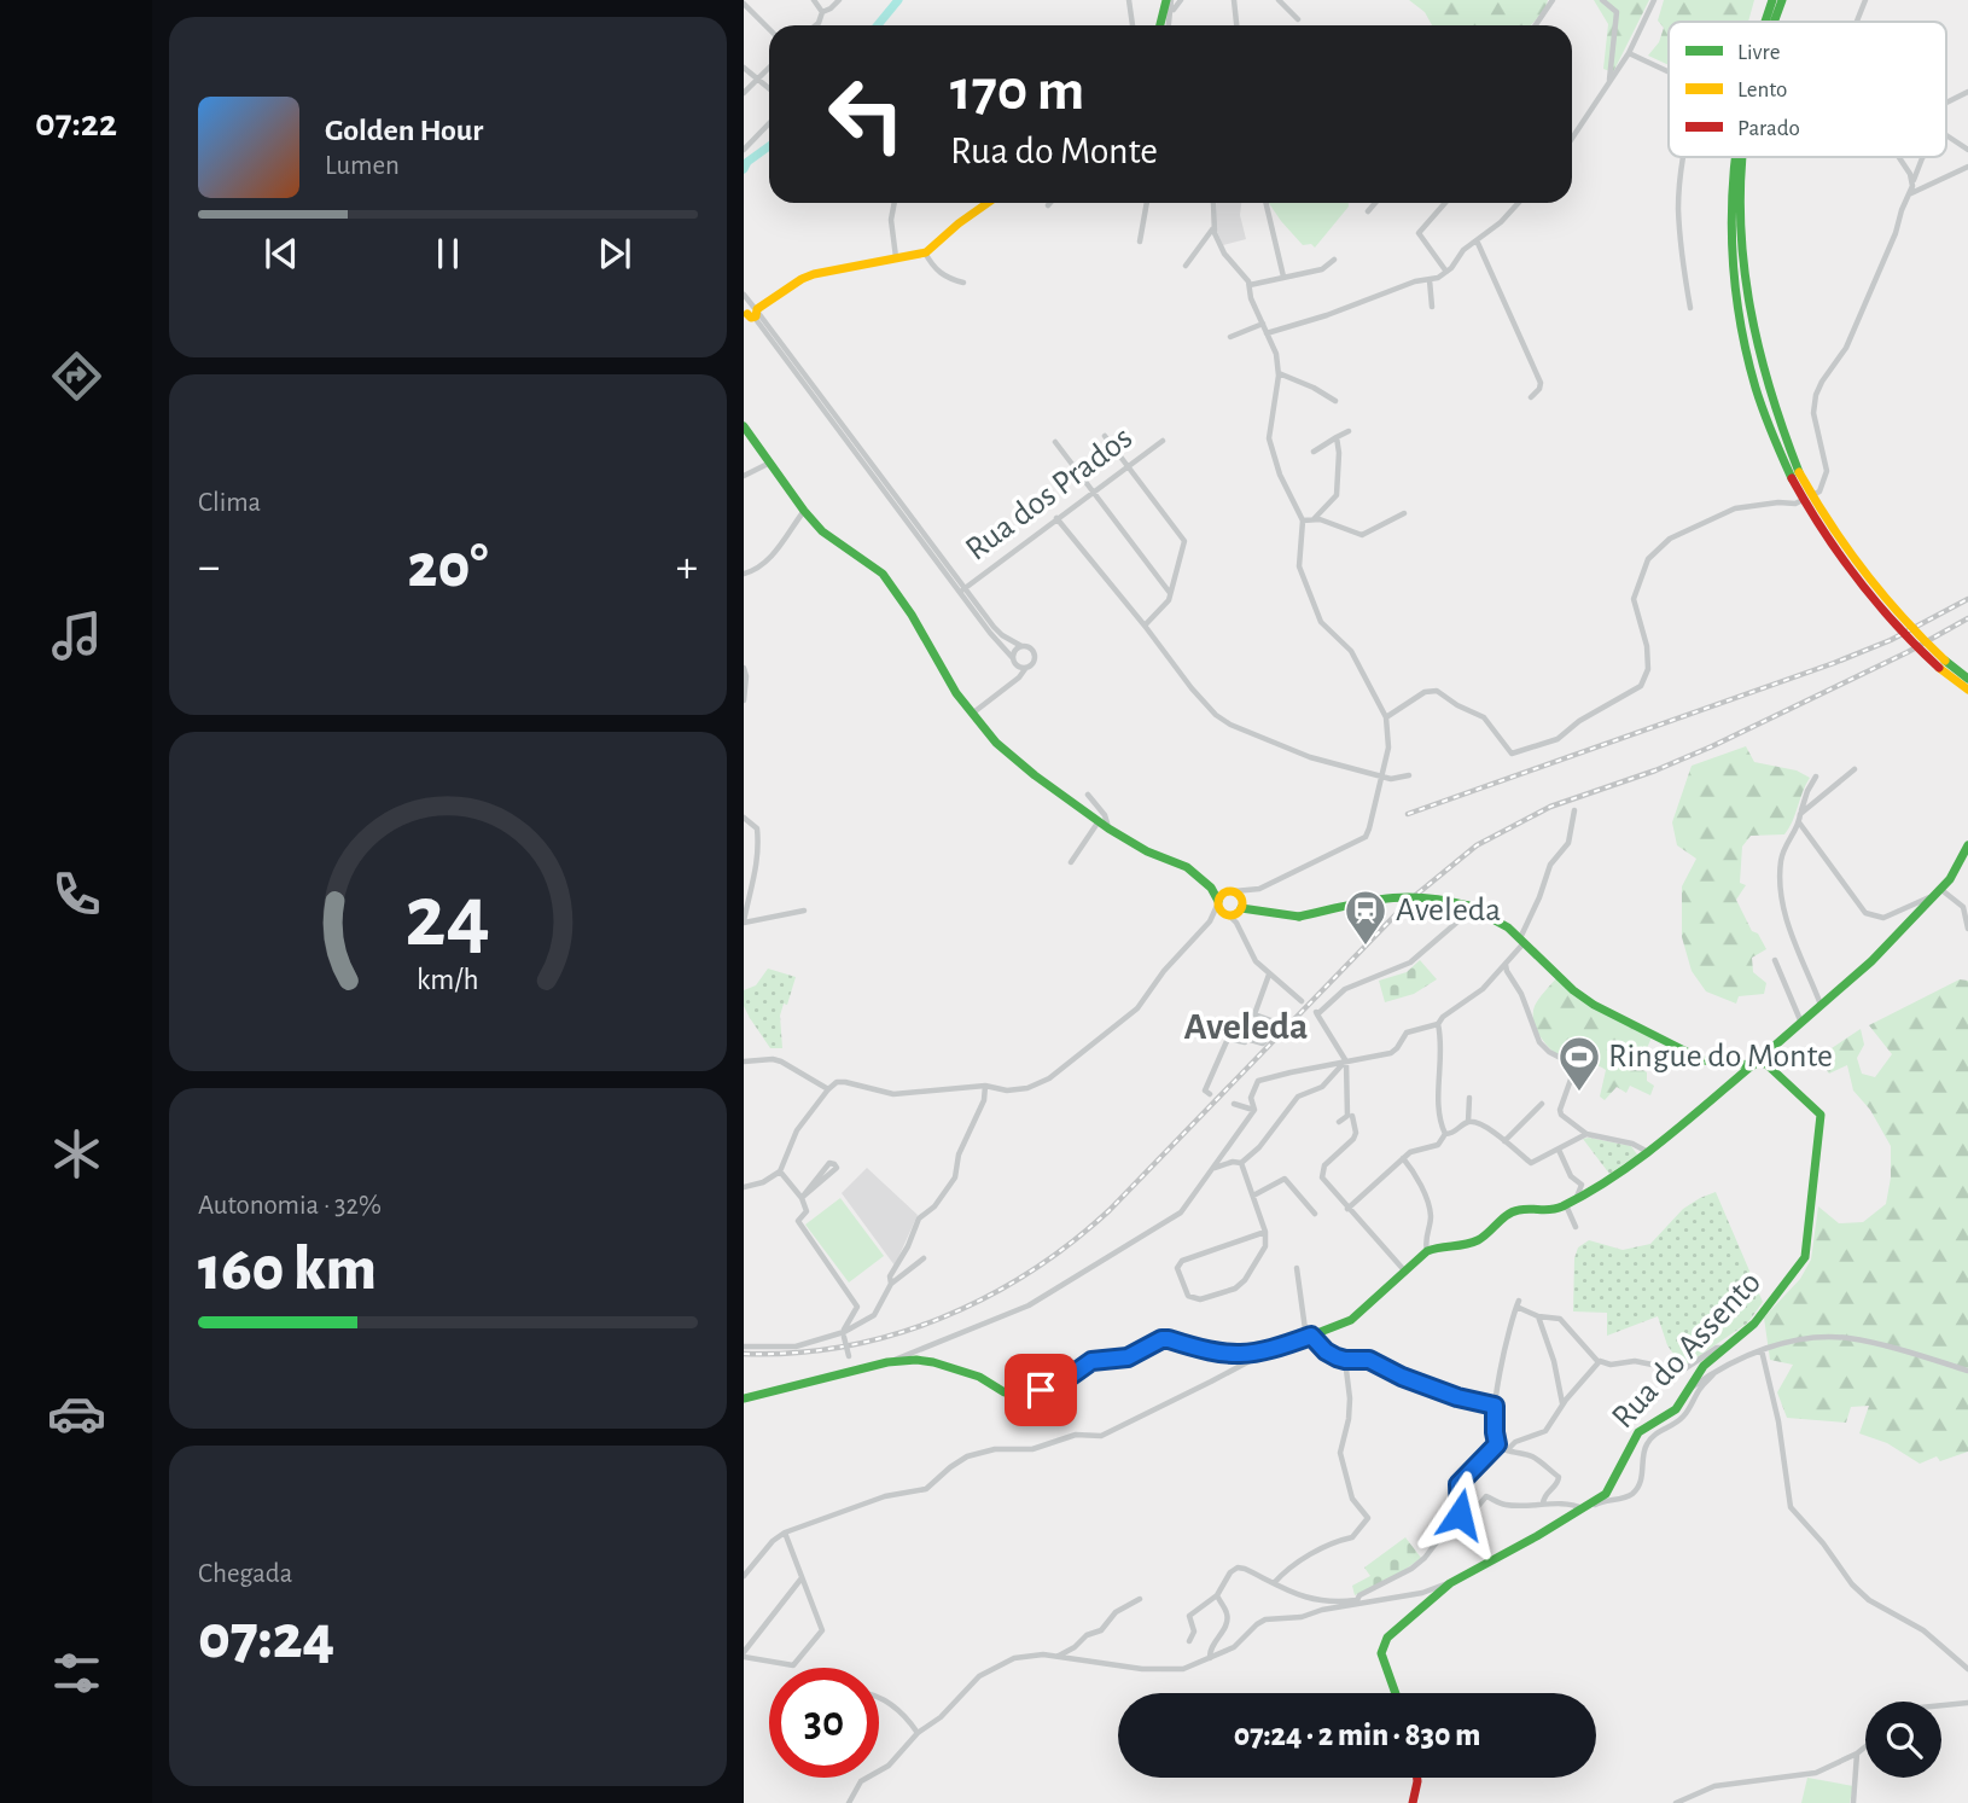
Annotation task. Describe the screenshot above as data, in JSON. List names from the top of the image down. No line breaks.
{"streets":{"main road":["Rua do Assento"],"street":["Rua dos Prados"]},"districts":["Aveleda"],"places":{"station":["Aveleda"],"sports":["Ringue do Monte"]},"legend":["Livre","Lento","Parado"],"page":{"tabs":"07:22","turn":["170 m","Rua do Monte"],"song":["Golden Hour","Lumen"],"tile":["Clima",["Autonomia · 32%","160 km"],["Chegada","07:24"]],"heat":["−","20°","+"],"limit":"30","trip":"07:24 · 2 min · 830 m","gauge":["24","km/h"]}}
